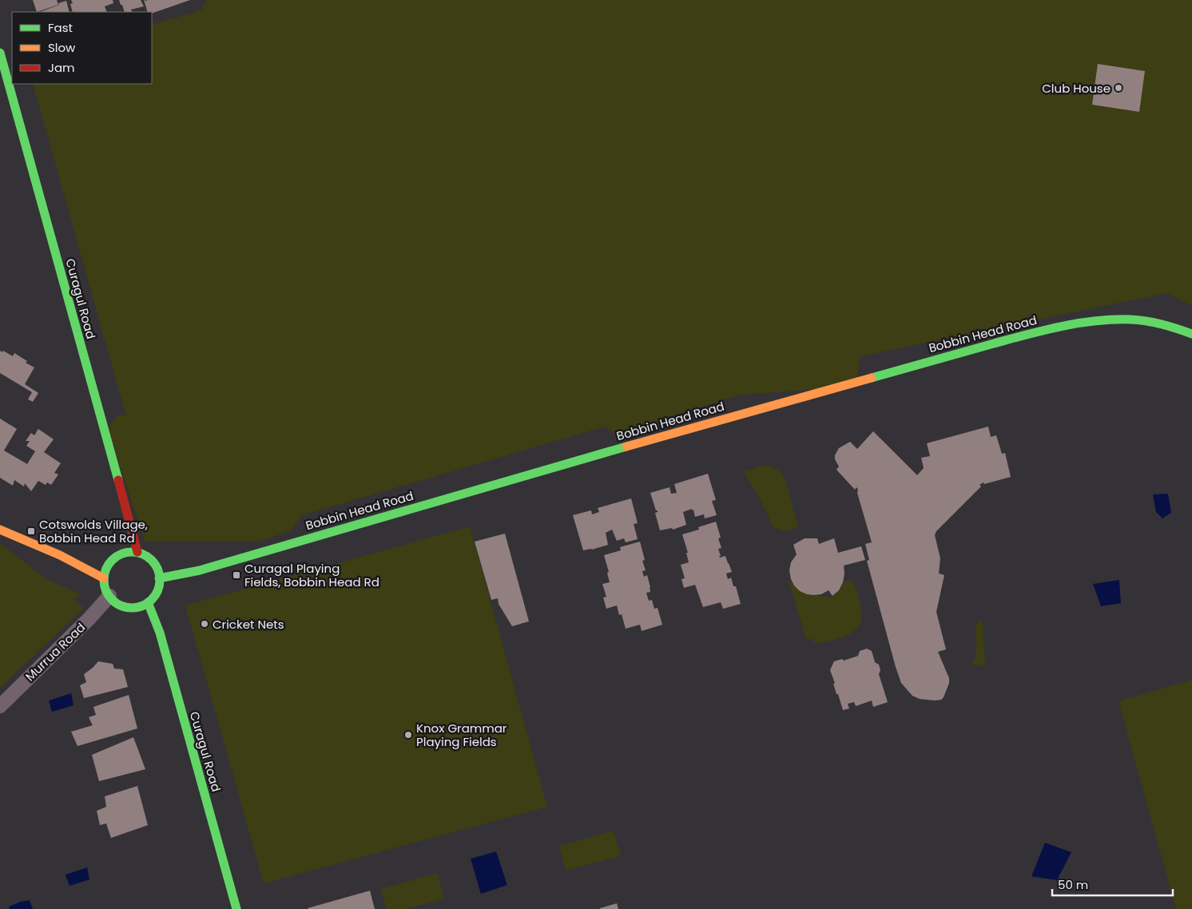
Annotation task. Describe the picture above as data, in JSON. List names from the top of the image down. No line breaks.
{"streets":{"main road":["Curagul Road","Bobbin Head Road"],"street":["Murrua Road"]},"crossings":[["Curagul Road","Bobbin Head Road"],["Curagul Road","Murrua Road"],["Bobbin Head Road","Murrua Road"]],"places":{"other":["Club House","Cricket Nets","Knox Grammar Playing Fields"],"transit":["Cotswolds Village, Bobbin Head Rd","Curagal Playing Fields, Bobbin Head Rd"]},"legend":["Fast","Slow","Jam"],"scale_bar":"50 m"}
